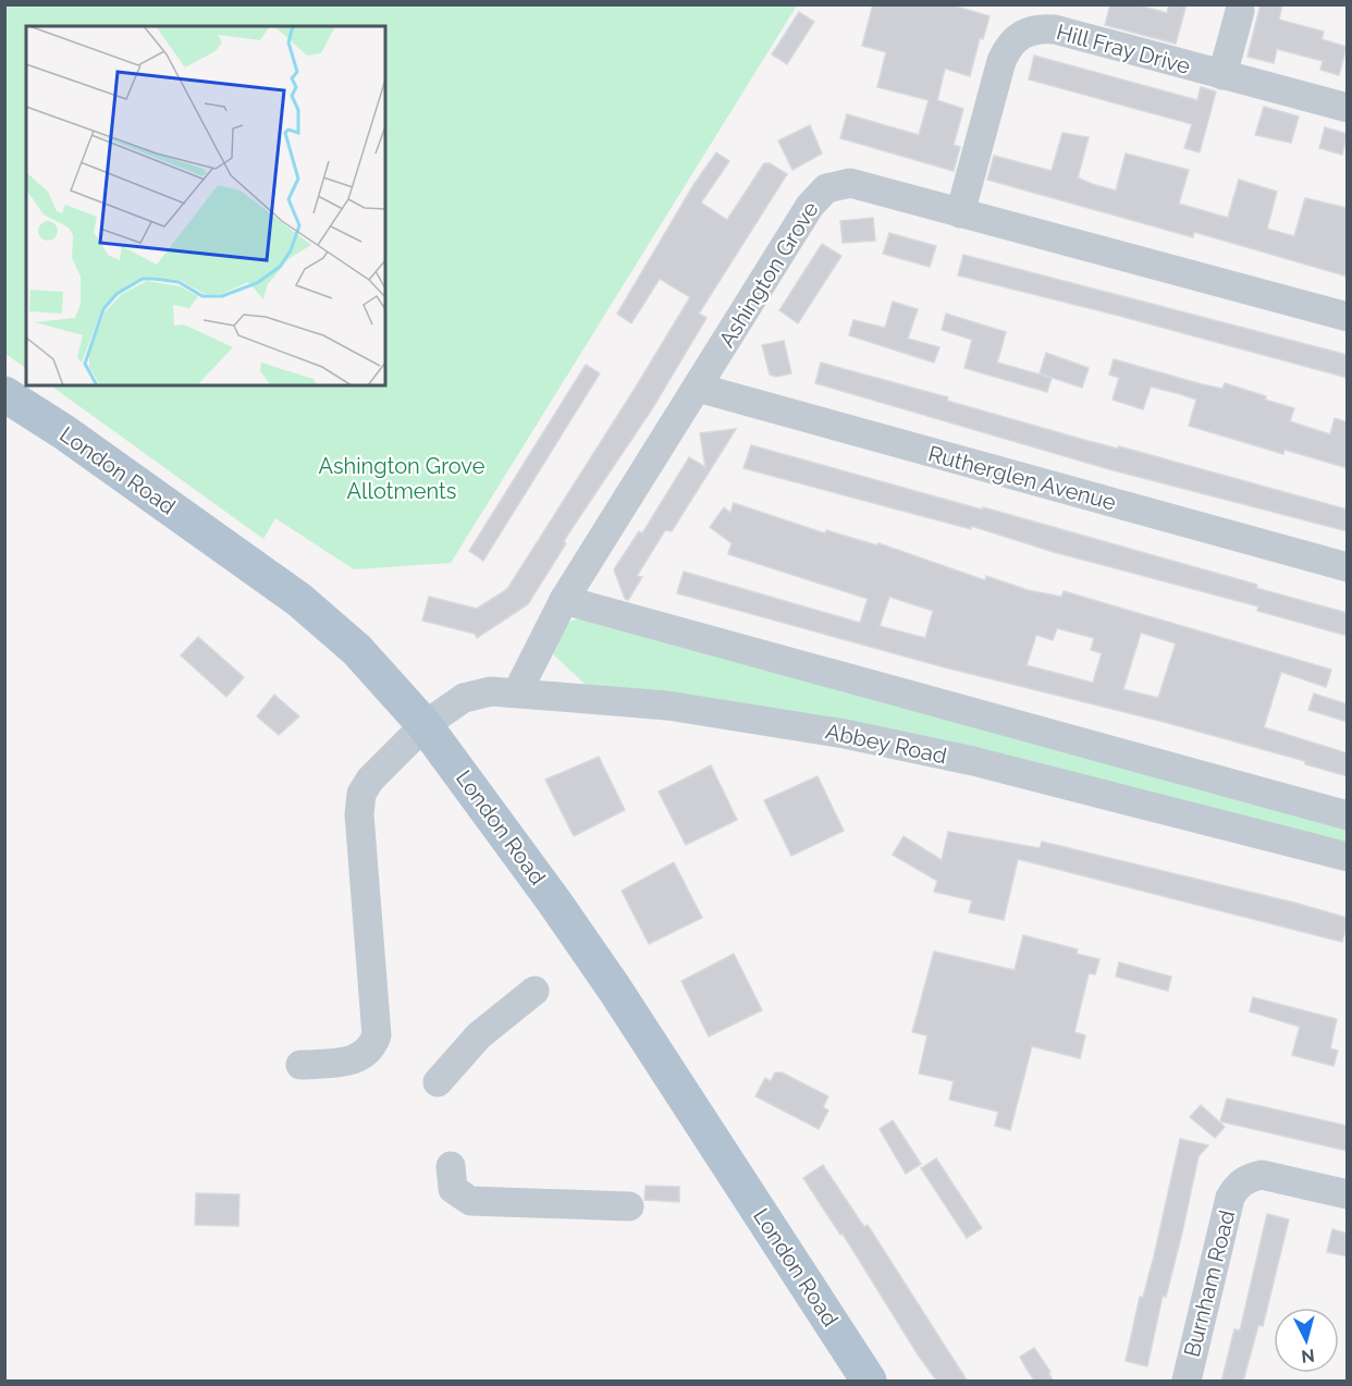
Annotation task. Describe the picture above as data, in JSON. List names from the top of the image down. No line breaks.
{"streets":{"main road":["London Road"],"street":["Hill Fray Drive","Ashington Grove","Rutherglen Avenue","Abbey Road","Burnham Road"]},"crossings":[["Hill Fray Drive","Ashington Grove"],["Ashington Grove","Rutherglen Avenue"],["Ashington Grove","Abbey Road"],["London Road","Abbey Road"]],"parks":["Ashington Grove Allotments"],"north":"bottom"}
